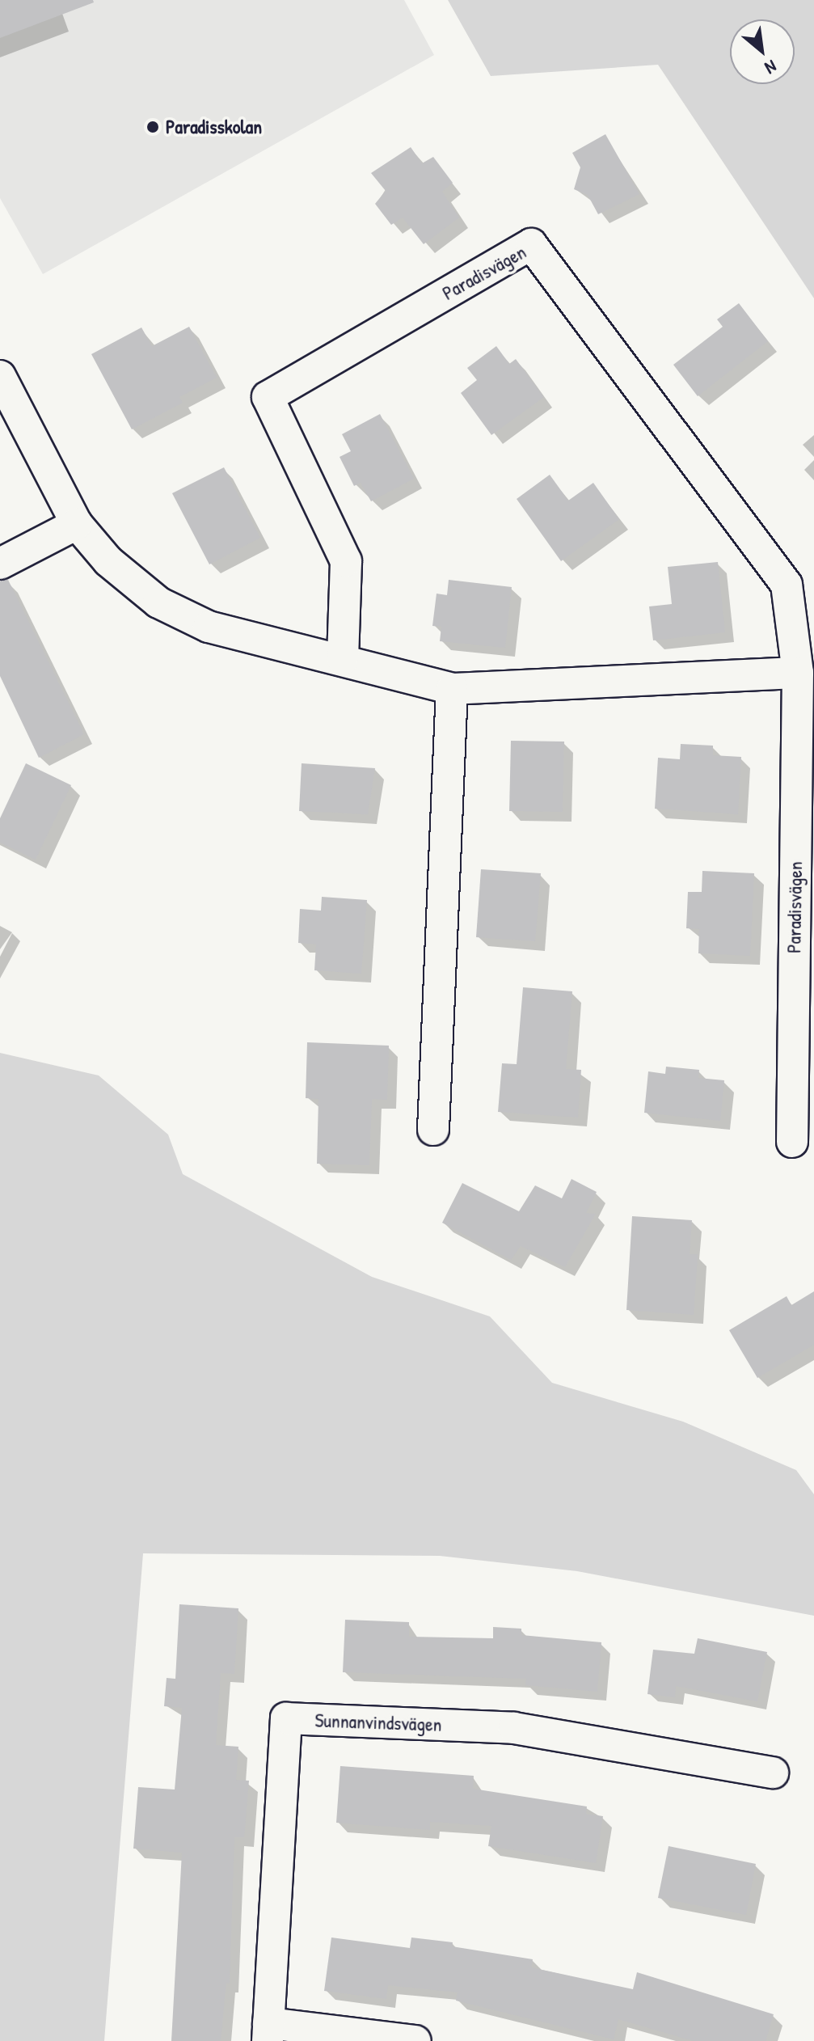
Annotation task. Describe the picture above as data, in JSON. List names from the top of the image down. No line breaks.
{"streets":{"street":["Paradisvägen","Sunnanvindsvägen"]},"places":["Paradisskolan"],"north":"bottom right"}
